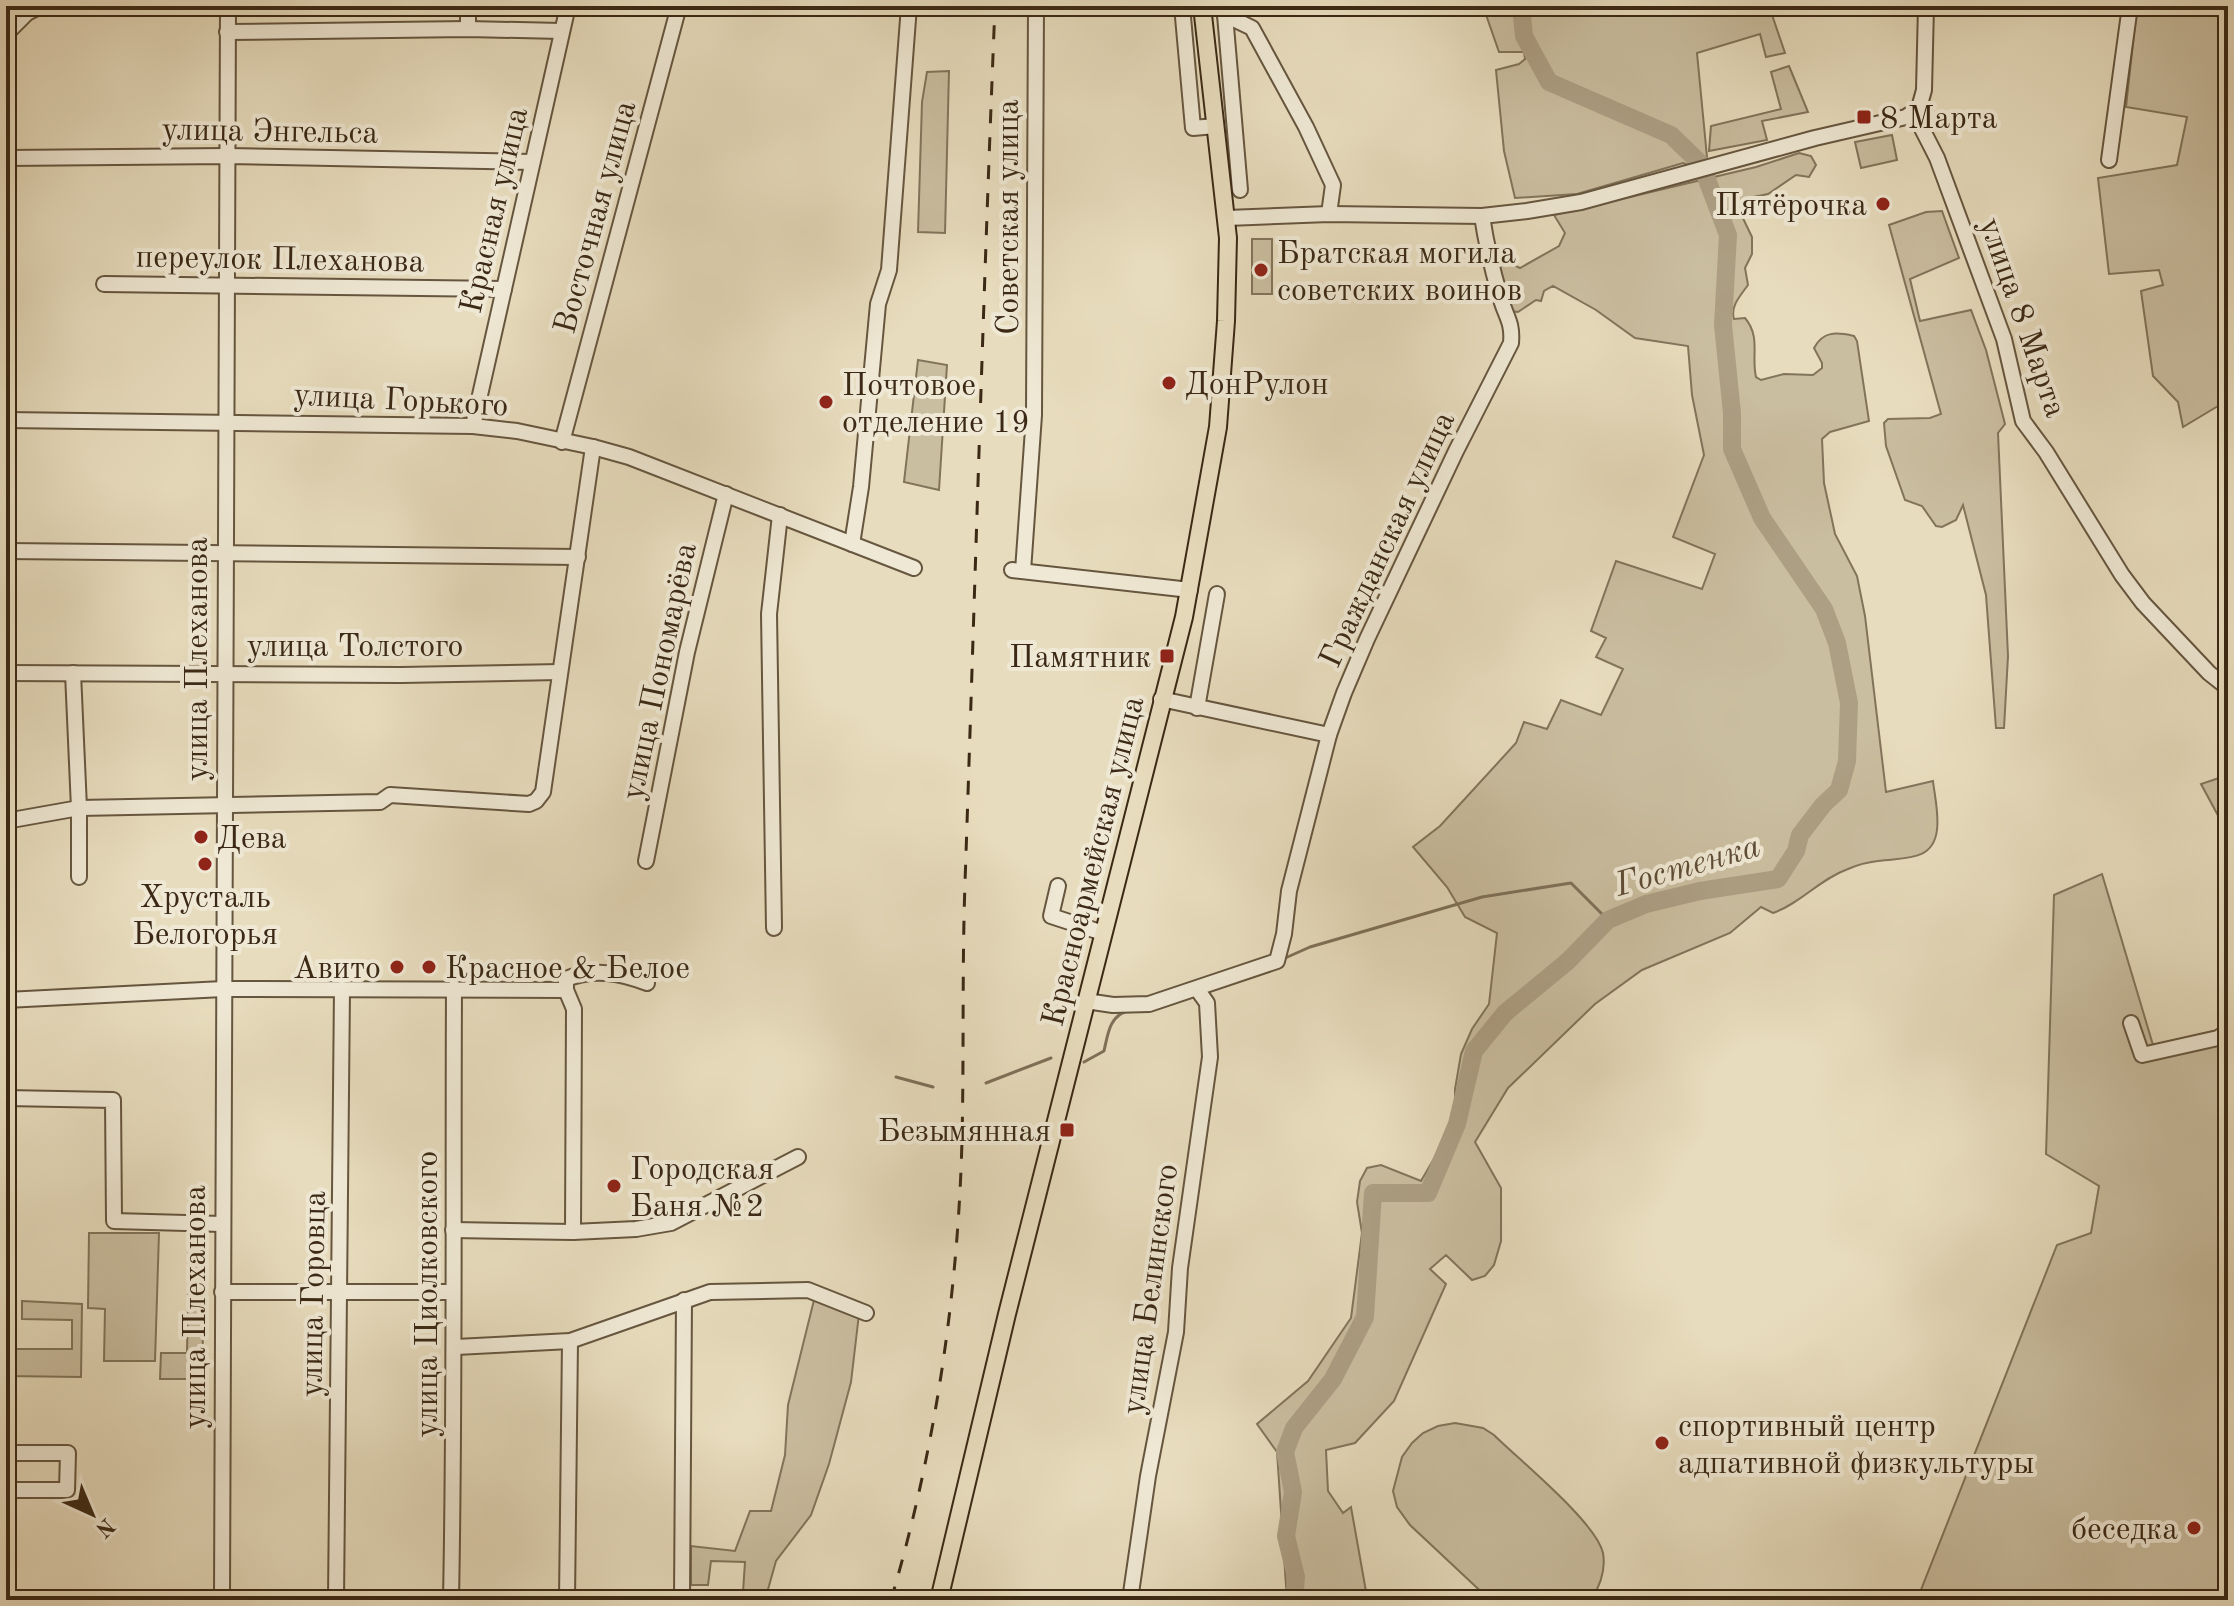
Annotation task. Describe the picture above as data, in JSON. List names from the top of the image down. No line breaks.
{"streets":{"main road":["Красноармейская улица"],"street":["улица Энгельса","Красная улица","Восточная улица","Советская улица","переулок Плеханова","улица 8 Марта","улица Горького","Гражданская улица","улица Толстого","улица Плеханова","улица Пономарёва","улица Белинского","улица Горовца","улица Циолковского"]},"crossings":[["улица Энгельса","Красная улица"],["улица Энгельса","улица Плеханова"],["Красная улица","переулок Плеханова"],["Красная улица","улица Горького"],["Восточная улица","улица Горького"],["Советская улица","Красноармейская улица"],["переулок Плеханова","улица Плеханова"],["улица Горького","улица Плеханова"],["улица Горького","улица Пономарёва"],["Гражданская улица","улица Белинского"],["улица Толстого","улица Плеханова"]],"water":["Гостенка"],"places":{"transit":["8 Марта","Памятник","Безымянная"],"other":["Пятёрочка","Братская могила советских воинов","ДонРулон","Почтовое отделение 19","Дева","Хрусталь Белогорья","Авито","Красное & Белое","Городская Баня №2","спортивный центр адпативной физкультуры","беседка"]},"north":"bottom right"}
